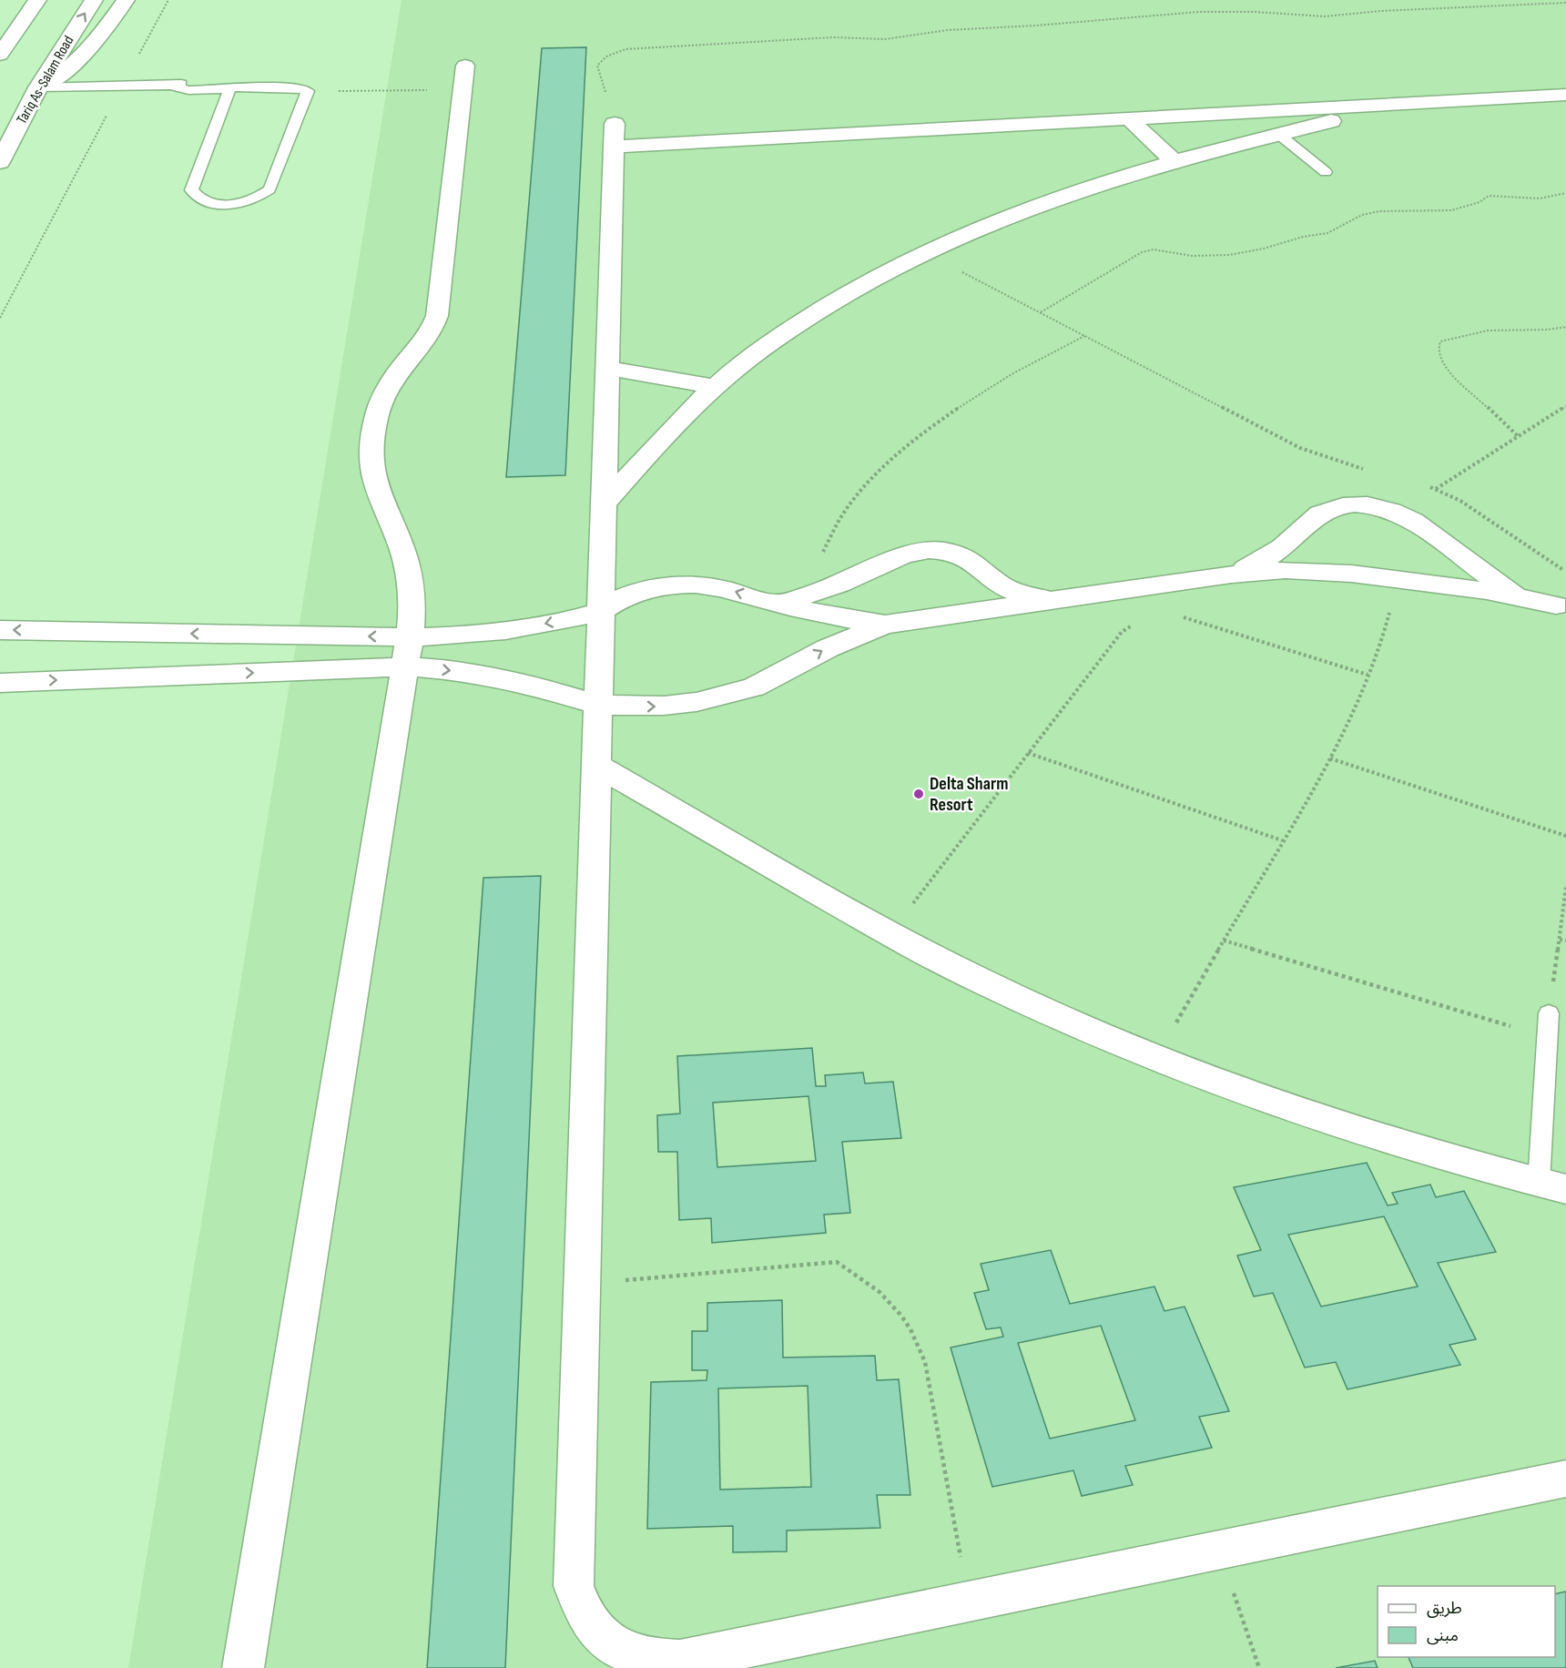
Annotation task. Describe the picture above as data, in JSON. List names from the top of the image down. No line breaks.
{"streets":{"street":["Tariq As-Salam Road"]},"places":["Delta Sharm Resort"],"legend":["طريق","مبنى"]}
